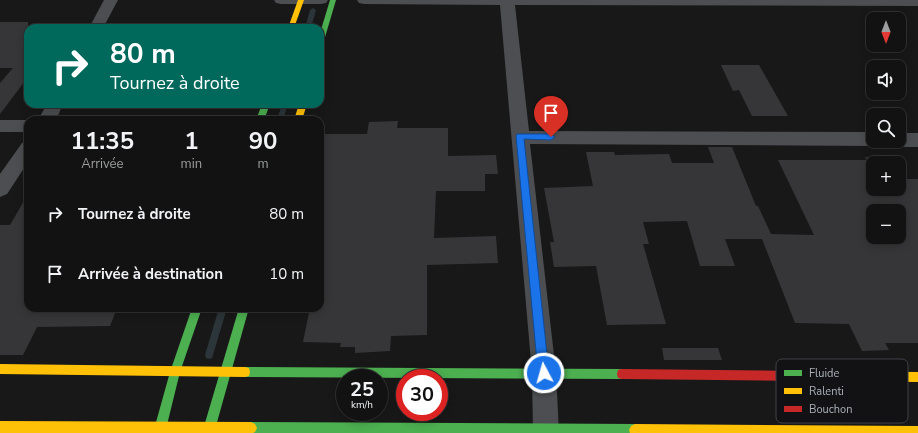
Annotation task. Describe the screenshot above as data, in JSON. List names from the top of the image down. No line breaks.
{"legend":["Fluide","Ralenti","Bouchon"],"north":"bottom","page":{"map_buttons":["+","−"],"turn":["80 m","Tournez à droite"],"eta":["11:35","Arrivée","1","min","90","m"],"list":[{"name":"Tournez à droite","value":"80 m"},{"name":"Arrivée à destination","value":"10 m"}],"speed":"25 km/h","limit":"30"}}
